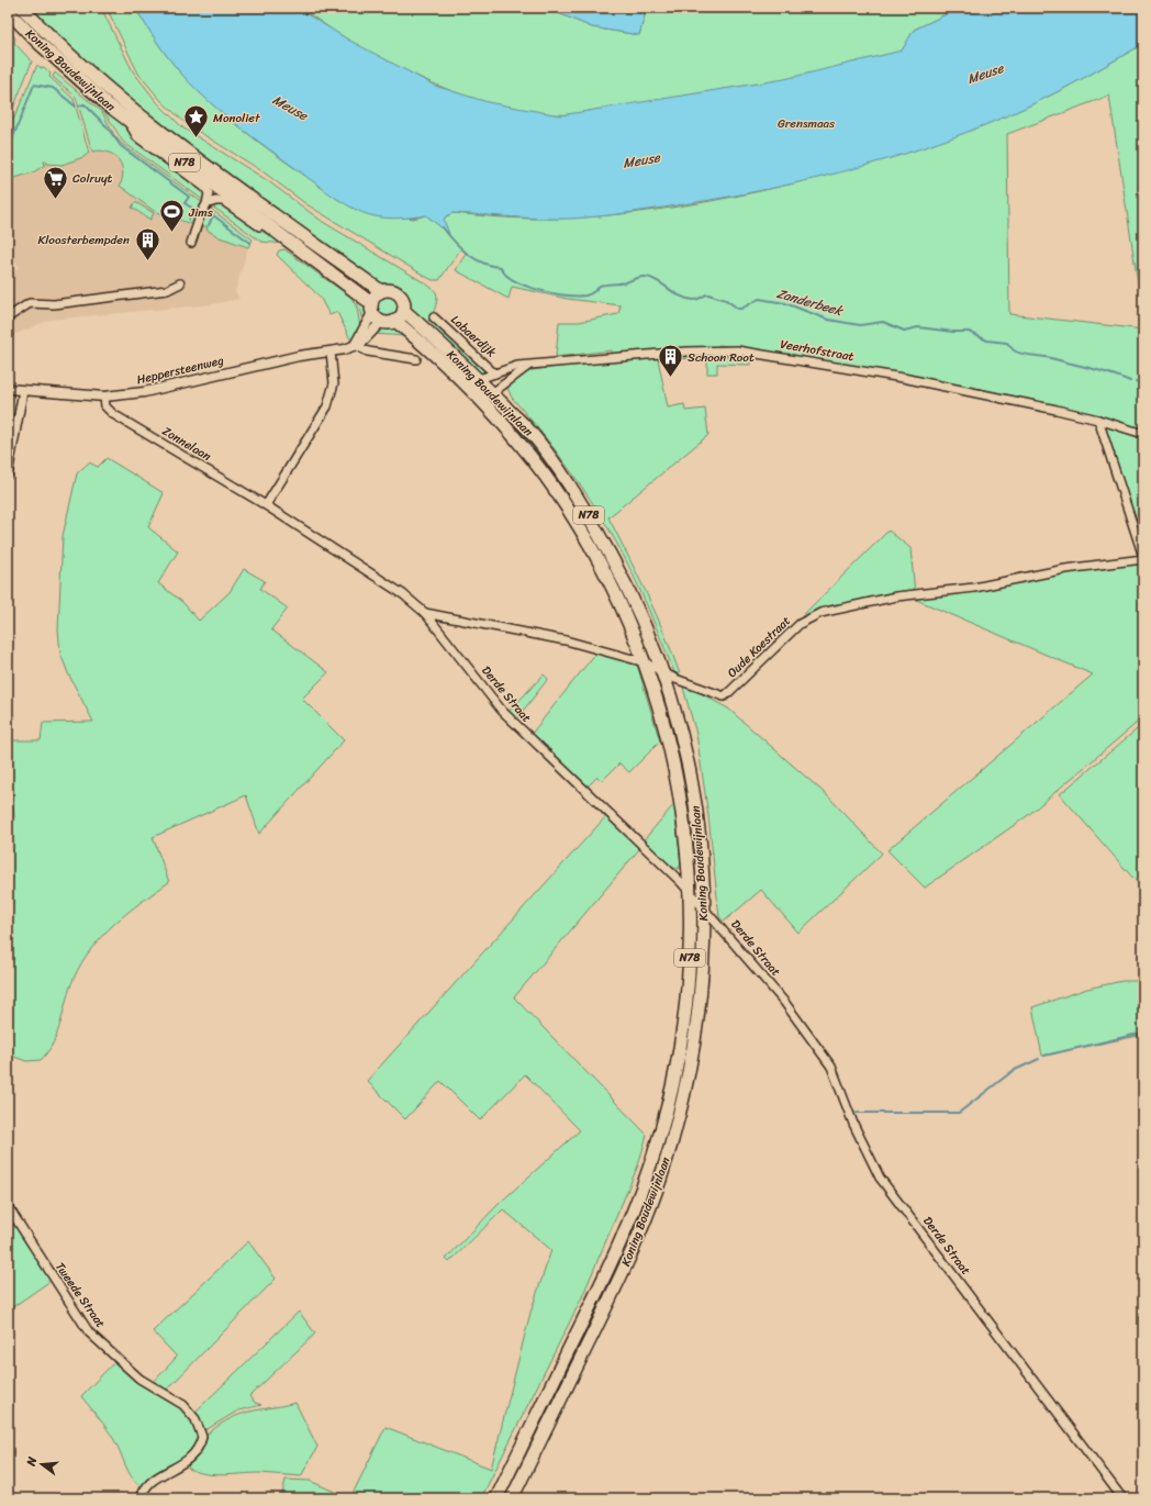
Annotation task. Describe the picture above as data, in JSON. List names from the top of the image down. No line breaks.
{"streets":{"main road":["Koning Boudewijnlaan","N78"],"street":["Labaerdijk","Veerhofstraat","Heppersteenweg","Zonnelaan","Oude Koestraat","Derde Straat","Tweede Straat"]},"crossings":[["Koning Boudewijnlaan","N78"],["Koning Boudewijnlaan","Veerhofstraat"],["Koning Boudewijnlaan","Oude Koestraat"],["Koning Boudewijnlaan","Derde Straat"],["Labaerdijk","Veerhofstraat"],["Veerhofstraat","Oude Koestraat"],["Heppersteenweg","Zonnelaan"],["Zonnelaan","Derde Straat"],["Oude Koestraat","Derde Straat"]],"water":["Meuse","Zanderbeek"],"parks":["Grensmaas"],"places":{"place":["Monoliet"],"supermarket":["Colruyt"],"sports":["Jims"],"building":["Kloosterbempden","Schoon Root"]},"north":"left"}
